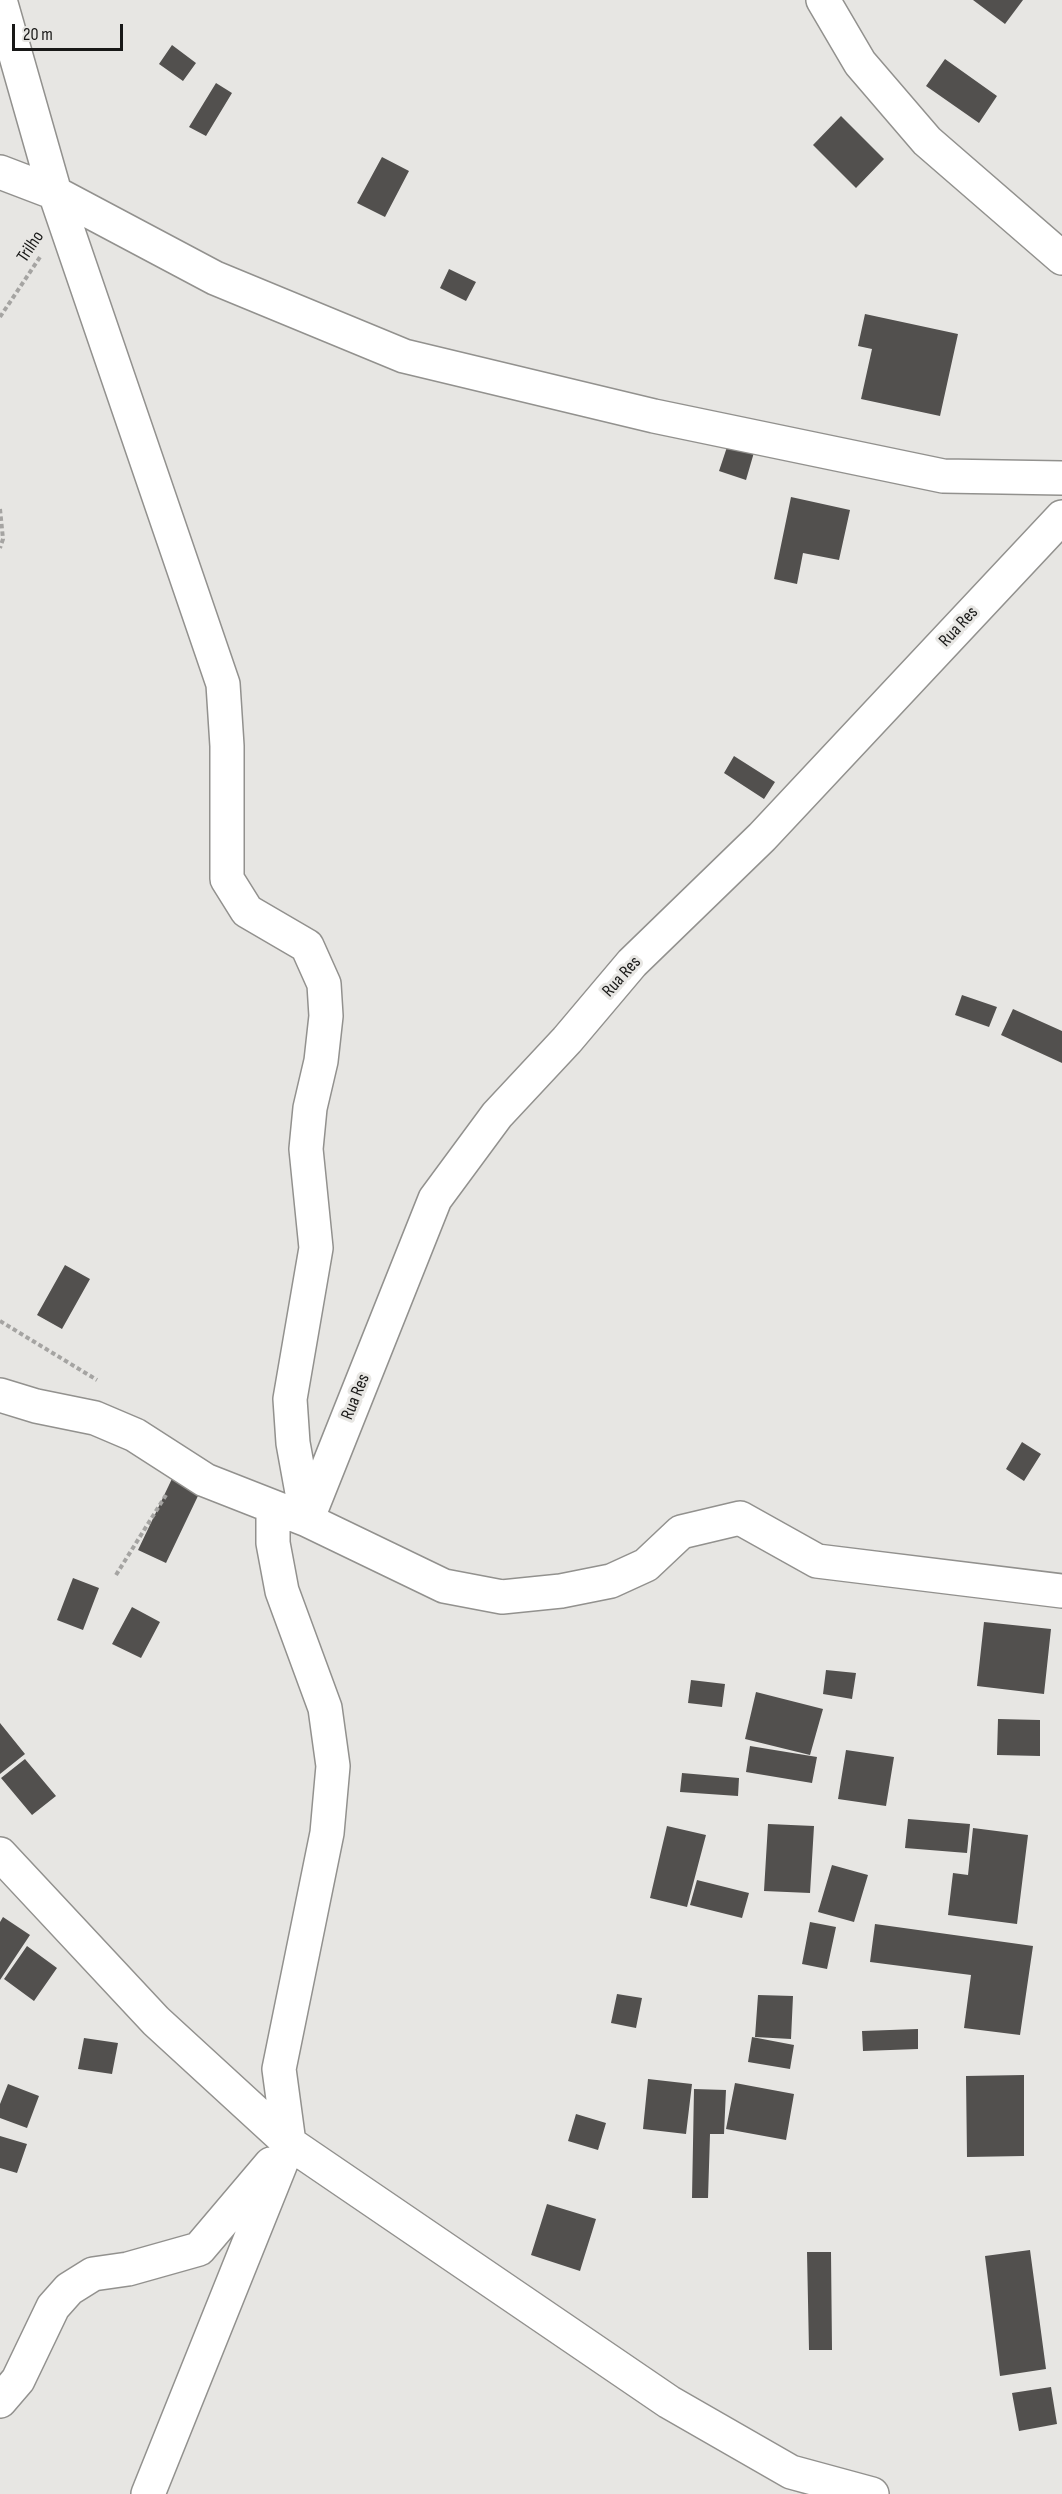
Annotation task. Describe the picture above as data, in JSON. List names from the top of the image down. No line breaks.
{"streets":{"street":["Rua Res"],"path":["Trilho"]},"scale_bar":"20 m"}
